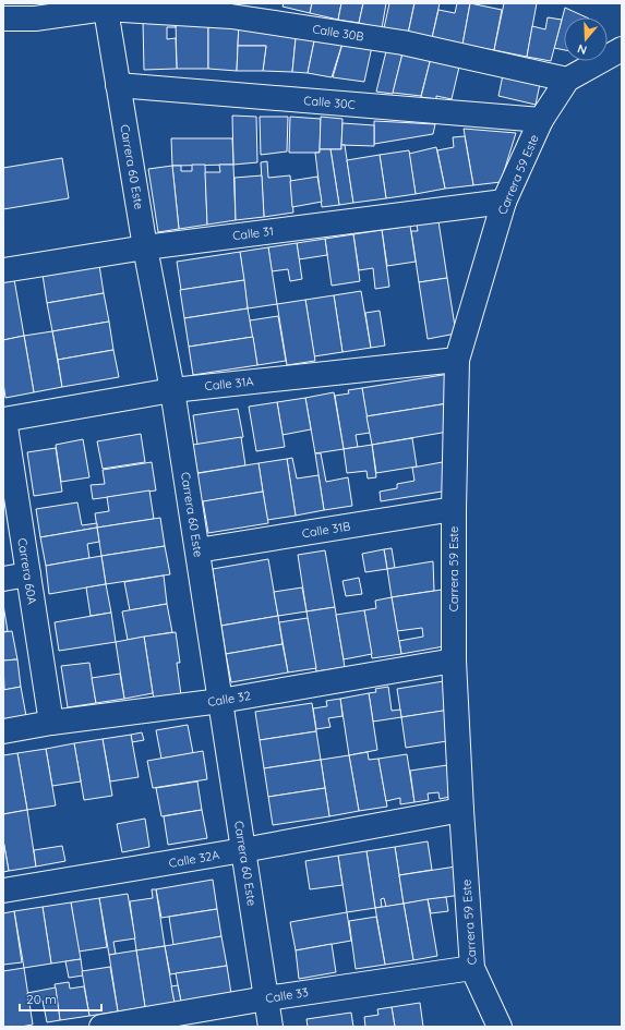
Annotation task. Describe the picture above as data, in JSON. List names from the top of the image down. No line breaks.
{"streets":{"street":["Calle 30B","Calle 30C","Carrera 60 Este","Carrera 59 Este","Calle 31","Calle 31A","Calle 31B","Carrera 60A","Calle 32","Calle 32A","Calle 33"]},"crossings":[["Calle 30B","Carrera 60 Este"],["Calle 30B","Carrera 59 Este"],["Calle 30C","Carrera 60 Este"],["Calle 30C","Carrera 59 Este"],["Carrera 60 Este","Calle 31"],["Carrera 60 Este","Calle 31A"],["Carrera 60 Este","Calle 31B"],["Carrera 60 Este","Calle 32"],["Carrera 60 Este","Calle 32A"],["Carrera 60 Este","Calle 33"],["Carrera 59 Este","Calle 31"],["Carrera 59 Este","Calle 31A"],["Carrera 59 Este","Calle 31B"],["Carrera 59 Este","Calle 32"],["Carrera 59 Este","Calle 32A"],["Carrera 59 Este","Calle 33"],["Calle 31A","Carrera 60A"],["Carrera 60A","Calle 32"]],"scale_bar":"20 m","north":"bottom"}
